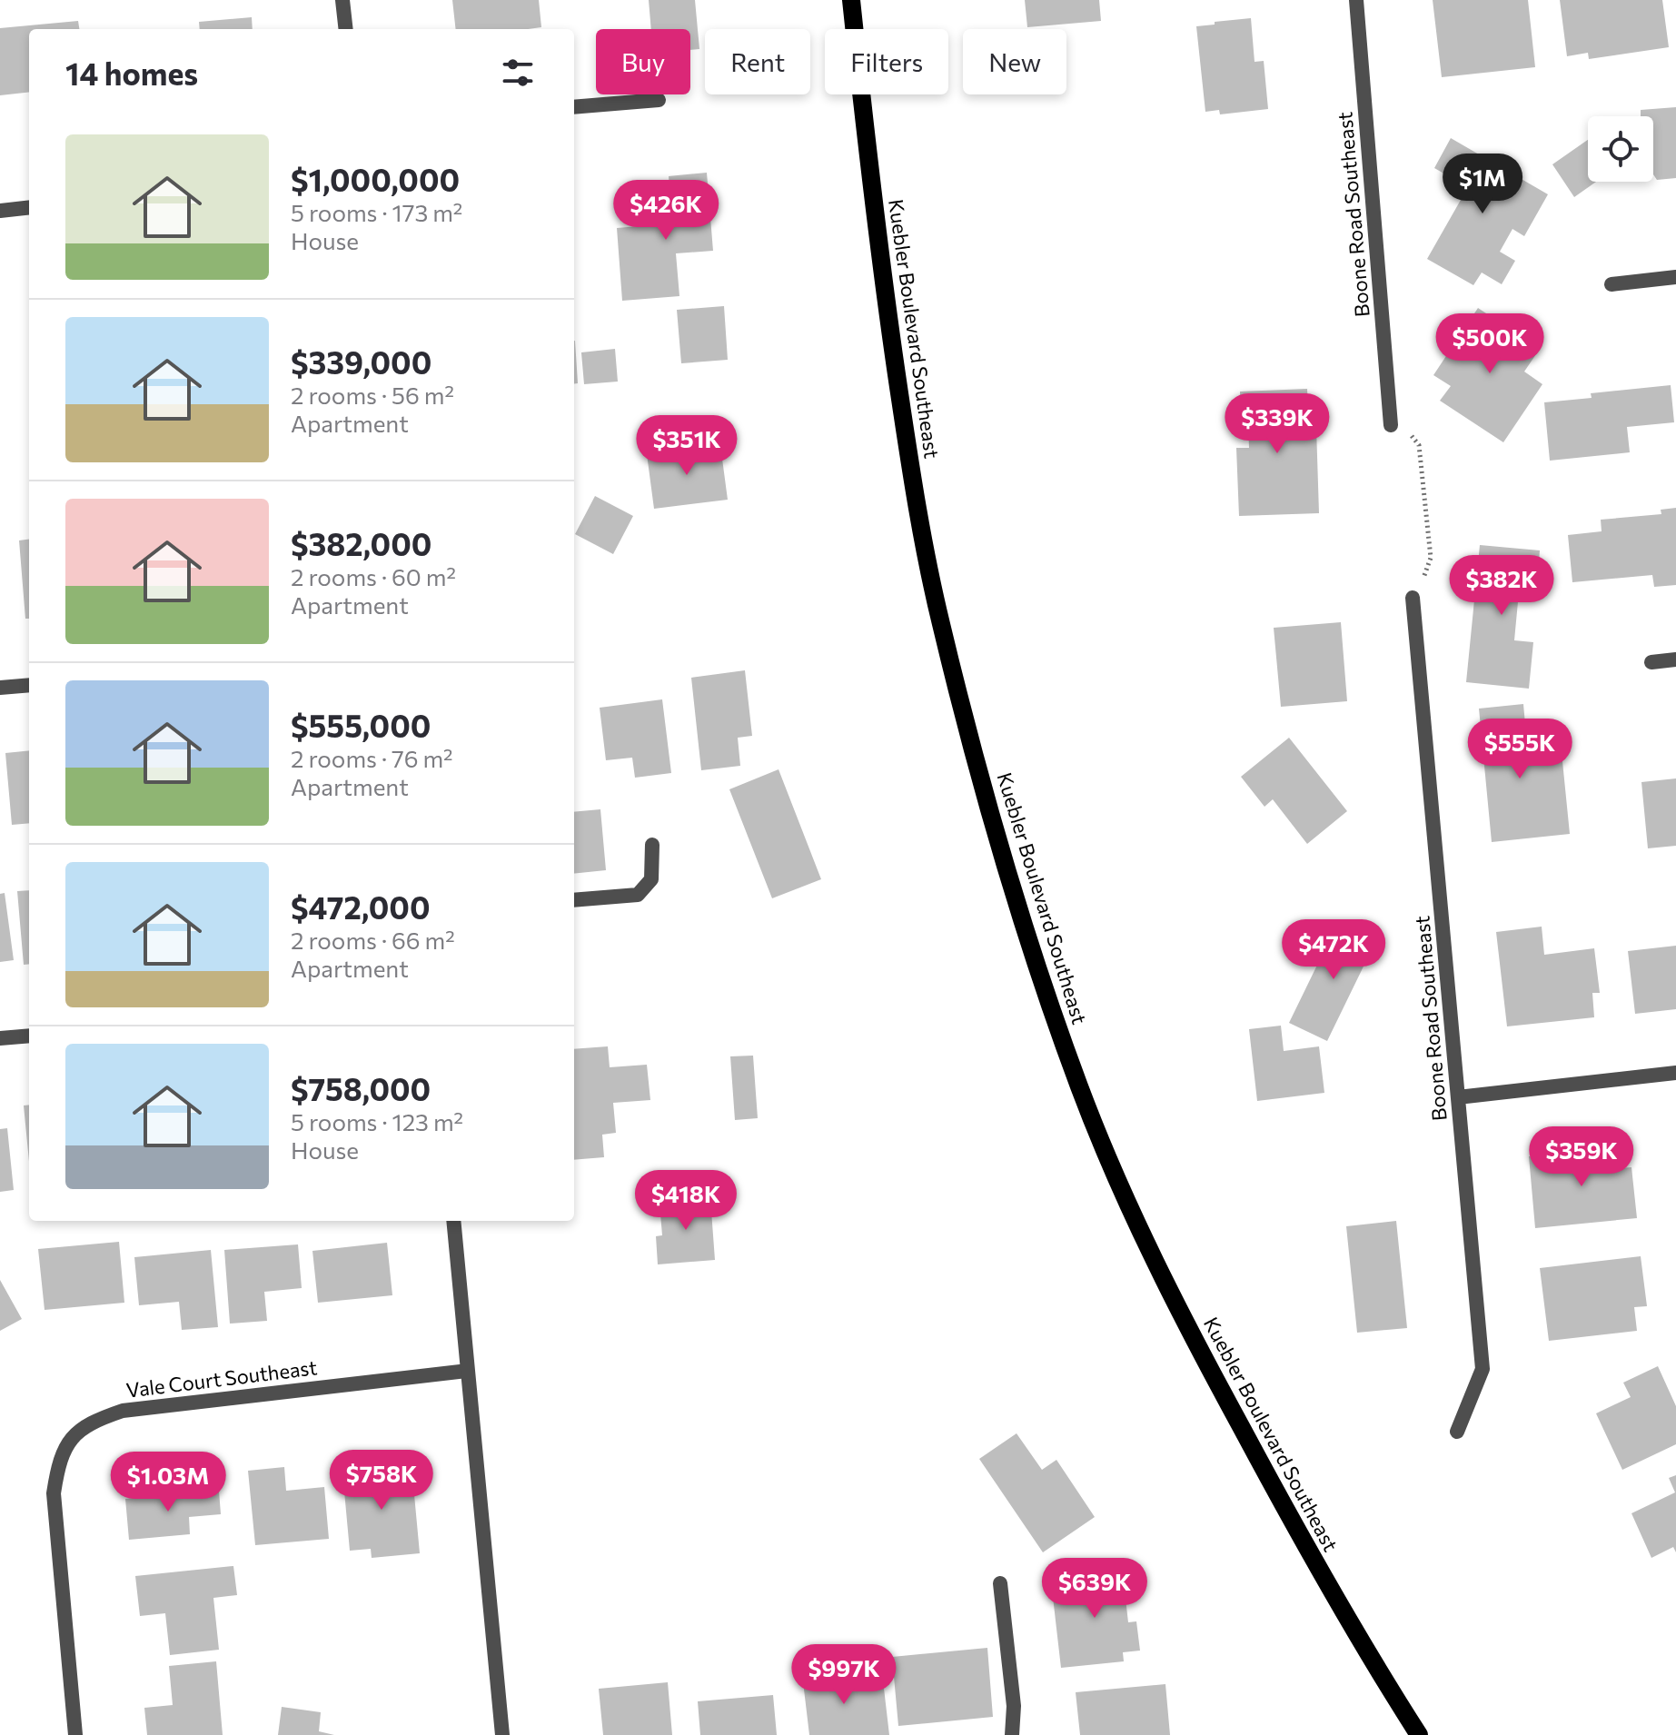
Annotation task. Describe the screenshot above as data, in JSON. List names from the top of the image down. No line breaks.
{"streets":{"main road":["Kuebler Boulevard Southeast"],"street":["Boone Road Southeast","Vale Court Southeast"]},"page":{"chip":["Buy","Rent","Filters","New"],"heading":"14 homes","list":[{"name":"$1,000,000","note":"5 rooms · 173 m² · House"},{"name":"$339,000","note":"2 rooms · 56 m² · Apartment"},{"name":"$382,000","note":"2 rooms · 60 m² · Apartment"},{"name":"$555,000","note":"2 rooms · 76 m² · Apartment"},{"name":"$472,000","note":"2 rooms · 66 m² · Apartment"},{"name":"$758,000","note":"5 rooms · 123 m² · House"}],"price":["$1M","$426K","$500K","$339K","$351K","$382K","$555K","$472K","$359K","$418K","$758K","$1.03M","$639K","$997K"]}}
